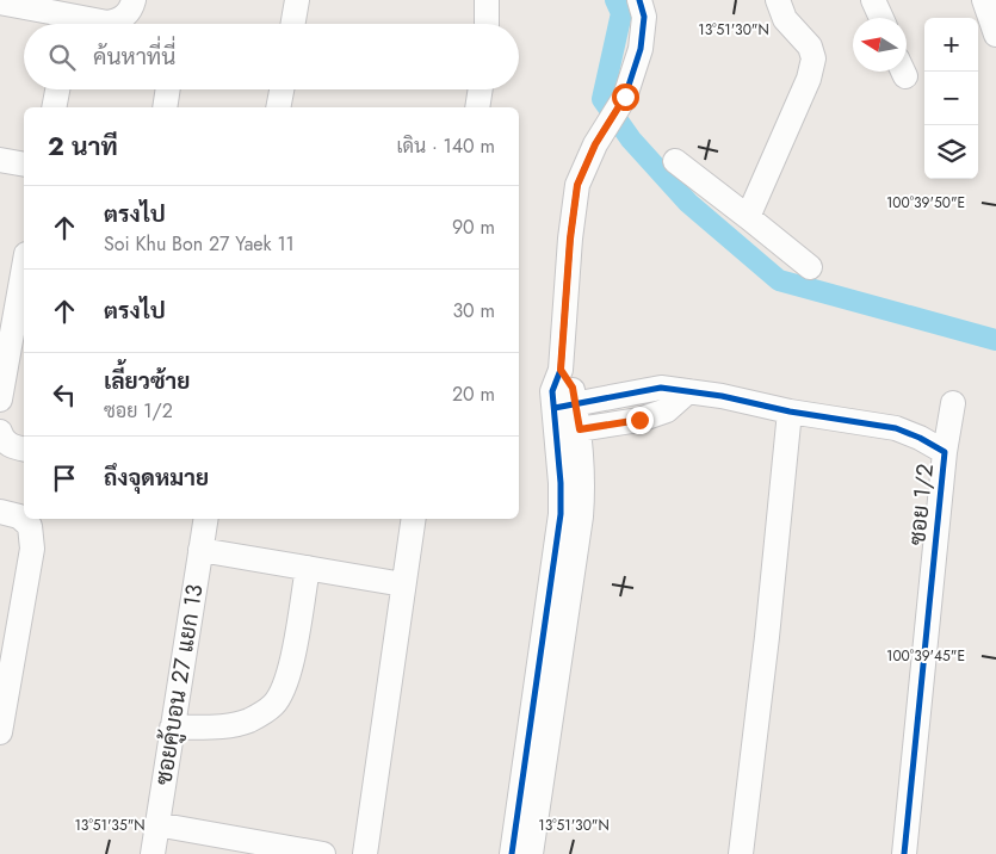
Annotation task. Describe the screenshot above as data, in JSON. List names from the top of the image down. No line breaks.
{"streets":{"street":["ซอย 1/2","ซอยคู้บอน 27 แยก 13"]},"north":"left","page":{"map_buttons":["+","−"],"search":"ค้นหาที่นี่","heading":["2 นาที","เดิน · 140 m"],"list":[["ตรงไป","Soi Khu Bon 27 Yaek 11","90 m"],["ตรงไป","30 m"],["เลี้ยวซ้าย","ซอย 1/2","20 m"],"ถึงจุดหมาย"]},"coordinates":["13°51'30\"N","100°39'50\"E","100°39'45\"E","13°51'35\"N"]}
